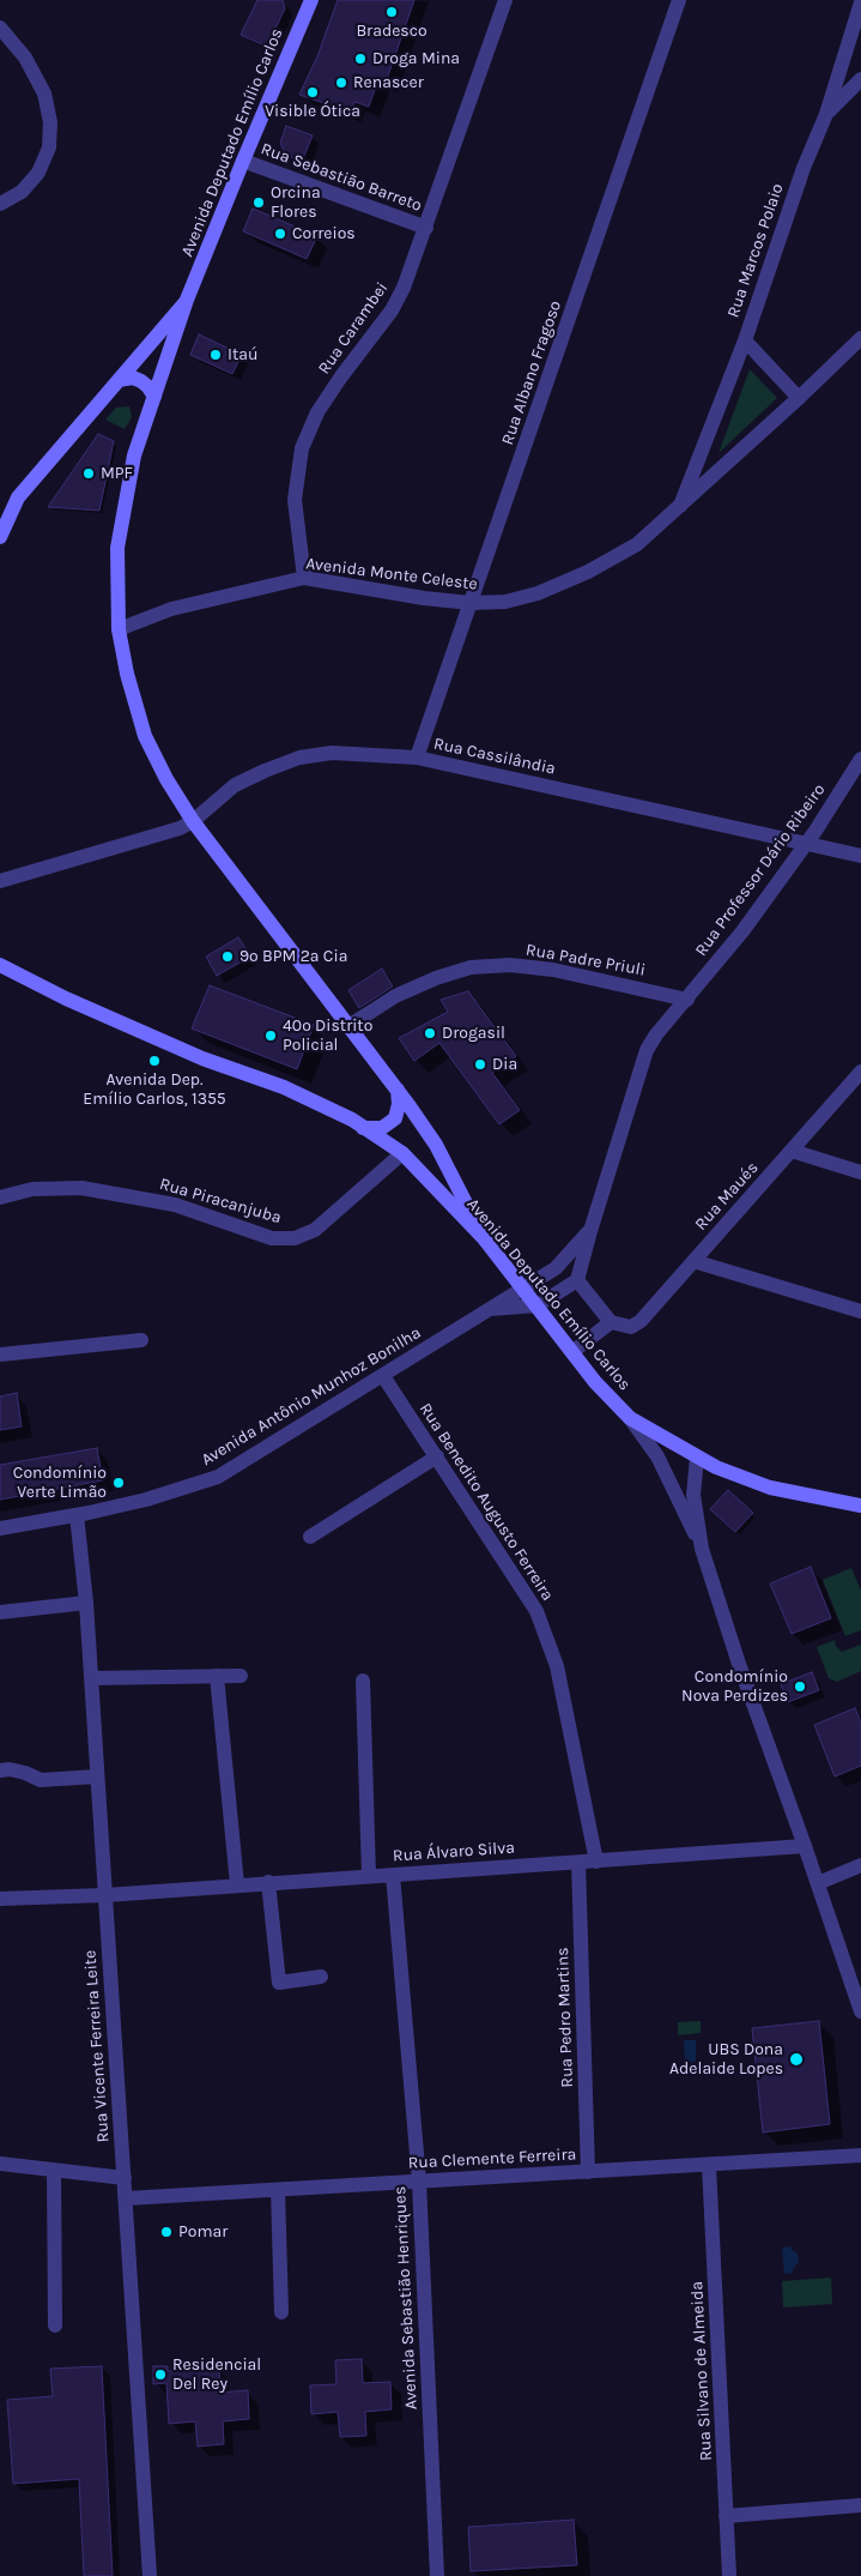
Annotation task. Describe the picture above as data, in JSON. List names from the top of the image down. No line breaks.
{"streets":{"main road":["Avenida Deputado Emílio Carlos"],"street":["Rua Sebastião Barreto","Rua Marcos Polaio","Rua Carambei","Rua Albano Fragoso","Avenida Monte Celeste","Rua Cassilândia","Rua Professor Dário Ribeiro","Rua Padre Priuli","Rua Maués","Rua Piracanjuba","Avenida Antônio Munhoz Bonilha","Rua Benedito Augusto Ferreira","Rua Álvaro Silva","Rua Pedro Martins","Rua Vicente Ferreira Leite","Rua Clemente Ferreira","Avenida Sebastião Henriques","Rua Silvano de Almeida"]},"crossings":[["Avenida Deputado Emílio Carlos","Rua Sebastião Barreto"],["Avenida Deputado Emílio Carlos","Avenida Monte Celeste"],["Avenida Deputado Emílio Carlos","Rua Cassilândia"],["Avenida Deputado Emílio Carlos","Rua Professor Dário Ribeiro"],["Avenida Deputado Emílio Carlos","Rua Padre Priuli"],["Avenida Deputado Emílio Carlos","Rua Piracanjuba"],["Avenida Deputado Emílio Carlos","Avenida Antônio Munhoz Bonilha"],["Rua Sebastião Barreto","Rua Carambei"],["Rua Marcos Polaio","Avenida Monte Celeste"],["Rua Carambei","Avenida Monte Celeste"],["Rua Albano Fragoso","Avenida Monte Celeste"],["Rua Albano Fragoso","Rua Cassilândia"],["Rua Cassilândia","Rua Professor Dário Ribeiro"],["Rua Professor Dário Ribeiro","Rua Padre Priuli"],["Rua Professor Dário Ribeiro","Avenida Antônio Munhoz Bonilha"],["Avenida Antônio Munhoz Bonilha","Rua Benedito Augusto Ferreira"],["Avenida Antônio Munhoz Bonilha","Rua Vicente Ferreira Leite"],["Rua Benedito Augusto Ferreira","Rua Álvaro Silva"],["Rua Álvaro Silva","Rua Pedro Martins"],["Rua Álvaro Silva","Rua Vicente Ferreira Leite"],["Rua Álvaro Silva","Avenida Sebastião Henriques"],["Rua Pedro Martins","Rua Clemente Ferreira"],["Rua Vicente Ferreira Leite","Rua Clemente Ferreira"],["Rua Clemente Ferreira","Avenida Sebastião Henriques"],["Rua Clemente Ferreira","Rua Silvano de Almeida"]],"places":["Bradesco","Droga Mina","Renascer","Visible Ótica","Orcina Flores","Correios","Itaú","MPF","9º BPM 2ª Cia","Drogasil","40º Distrito Policial","Avenida Dep. Emílio Carlos, 1355","Dia","Condomínio Verte Limão","Condomínio Nova Perdizes","UBS Dona Adelaide Lopes","Pomar","Residencial Del Rey"]}
